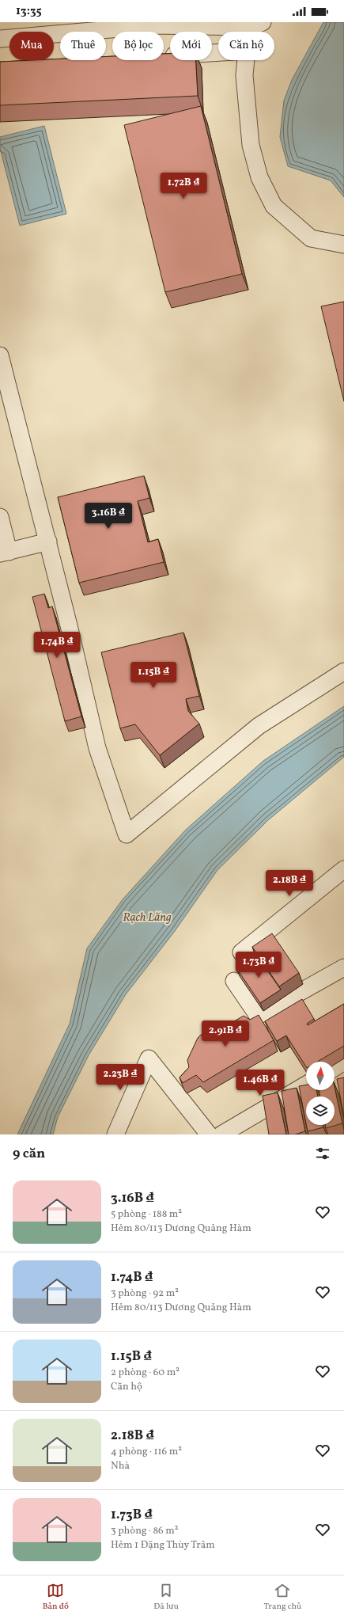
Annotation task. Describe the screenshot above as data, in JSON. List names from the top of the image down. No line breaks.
{"water":["Rạch Lăng"],"north":"top","page":{"status":"13:35","chip":["Mua","Thuê","Bộ lọc","Mới","Căn hộ"],"price":["1.72B ₫","3.16B ₫","1.74B ₫","1.15B ₫","2.18B ₫","1.73B ₫","2.91B ₫","2.23B ₫","1.46B ₫"],"heading":"9 căn","list":[{"name":"3.16B ₫","note":"5 phòng · 188 m² · Hẻm 80/113 Dương Quảng Hàm"},{"name":"1.74B ₫","note":"3 phòng · 92 m² · Hẻm 80/113 Dương Quảng Hàm"},{"name":"1.15B ₫","note":"2 phòng · 60 m² · Căn hộ"},{"name":"2.18B ₫","note":"4 phòng · 116 m² · Nhà"},{"name":"1.73B ₫","note":"3 phòng · 86 m² · Hẻm 1 Đặng Thùy Trâm"}],"tabs":["Bản đồ","Đã lưu","Trang chủ"]}}
